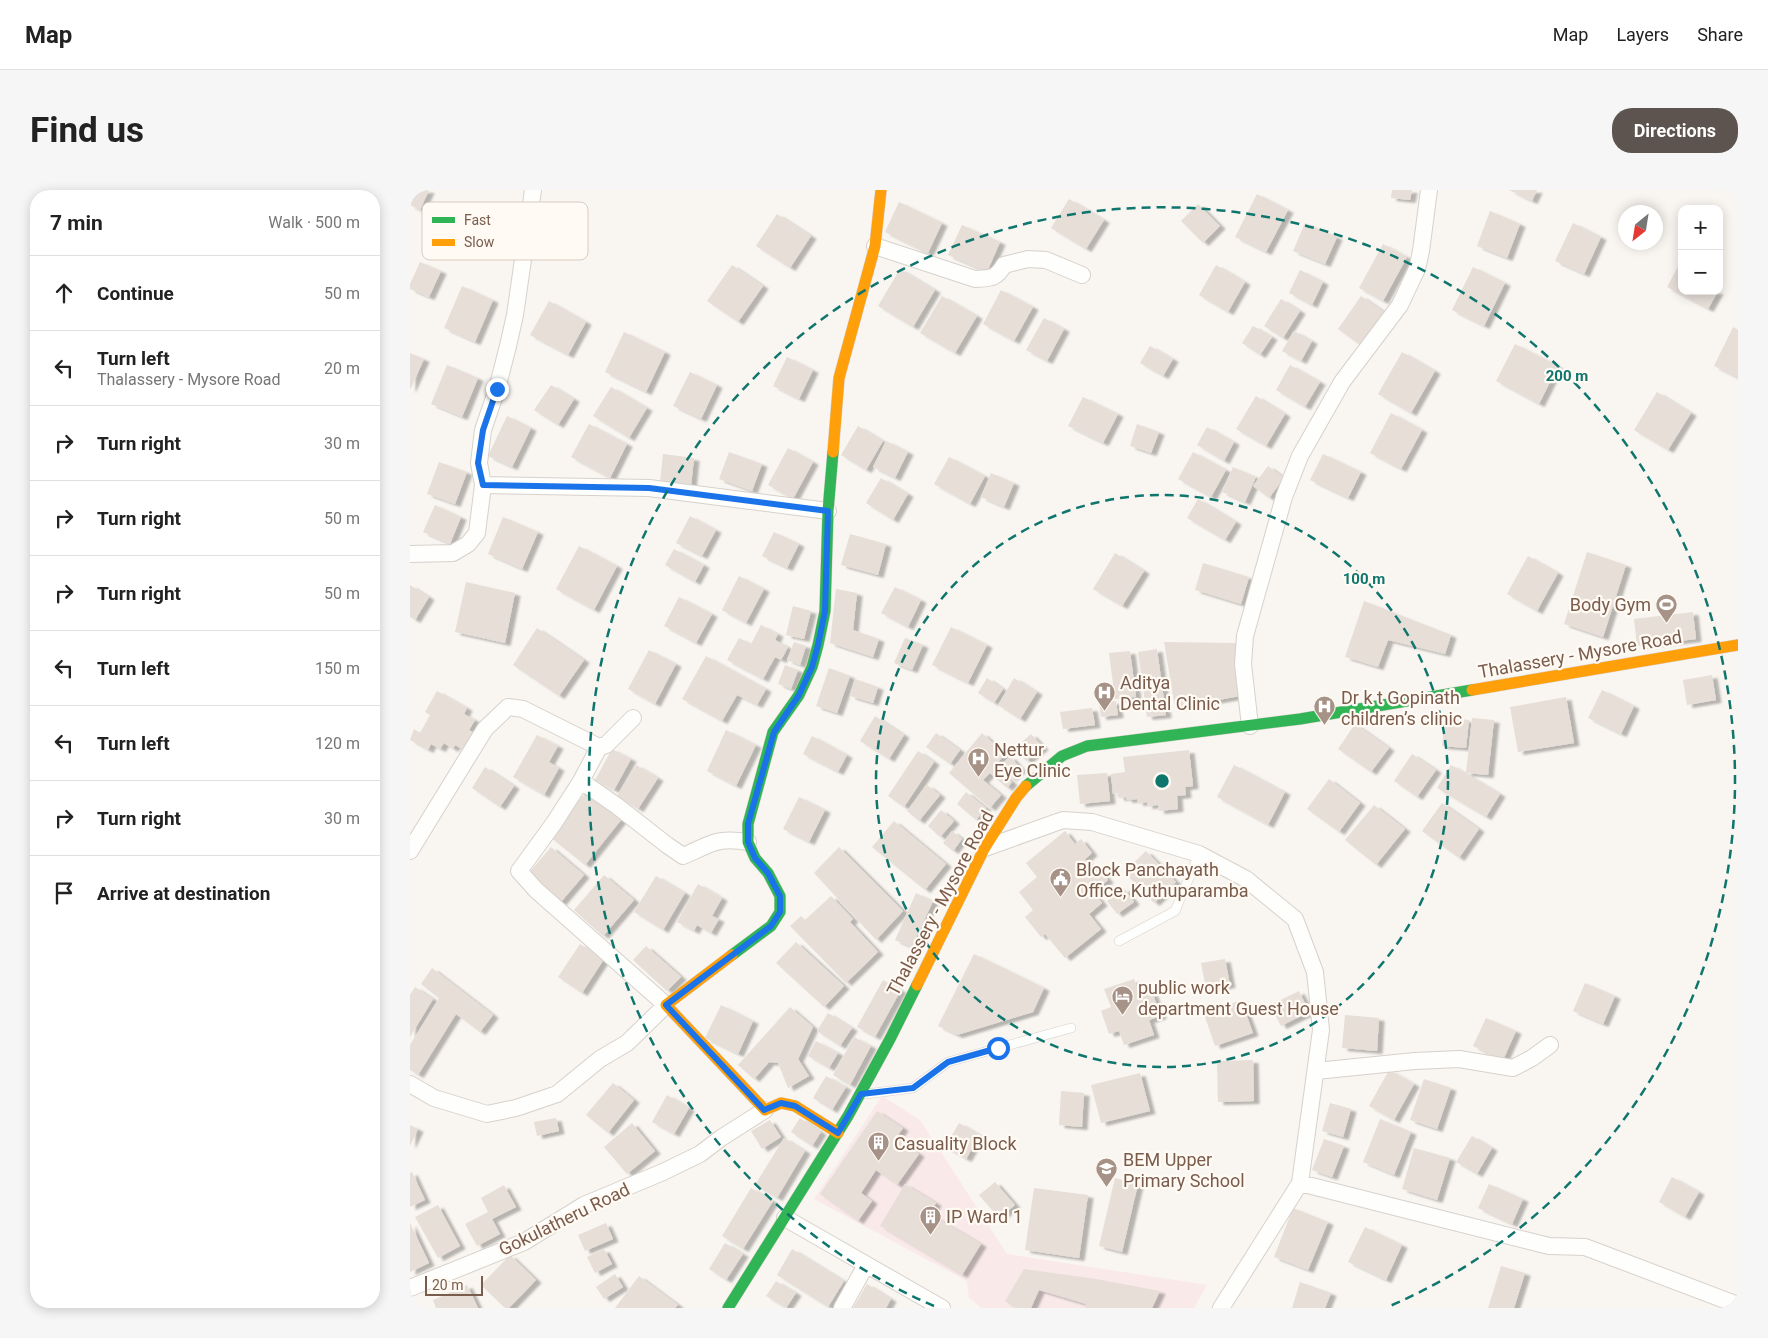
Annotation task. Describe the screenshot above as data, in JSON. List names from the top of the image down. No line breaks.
{"streets":{"main road":["Thalassery - Mysore Road"],"street":["Gokulatheru Road"]},"places":{"sports":["Body Gym"],"hospital":["Aditya Dental Clinic","Dr k t Gopinath children’s clinic","Nettur Eye Clinic"],"public building":["Block Panchayath Office, Kuthuparamba"],"hotel":["public work department Guest House"],"building":["Casuality Block","IP Ward 1"],"school or university":["BEM Upper Primary School"]},"legend":["Fast","Slow"],"scale_bar":"20 m","north":"bottom left","page":{"header":"Map","nav":["Map","Layers","Share"],"buttons":"Directions","title":"Find us","heading":["7 min","Walk · 500 m"],"map_buttons":["+","−"],"list":[["Continue","50 m"],["Turn left","Thalassery - Mysore Road","20 m"],["Turn right","30 m"],["Turn right","50 m"],["Turn right","50 m"],["Turn left","150 m"],["Turn left","120 m"],["Turn right","30 m"],"Arrive at destination"],"scale":"20 m"},"rings":["200 m","100 m"]}
